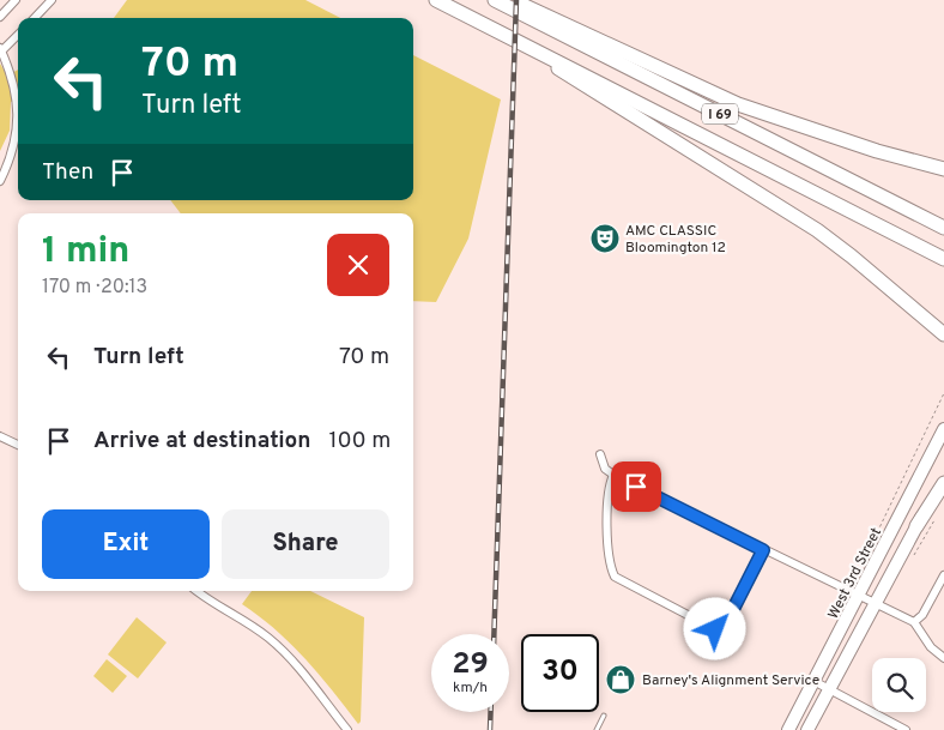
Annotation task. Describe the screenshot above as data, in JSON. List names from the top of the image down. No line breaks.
{"streets":{"highway":["I 69"],"main road":["West 3rd Street"]},"places":{"theatre":["AMC CLASSIC Bloomington 12"],"shop":["Barney's Alignment Service"]},"page":{"turn":["70 m","Turn left"],"then":"Then","heading":["1 min","170 m · 20:13"],"list":[{"name":"Turn left","value":"70 m"},{"name":"Arrive at destination","value":"100 m"}],"buttons":["Exit","Share"],"speed":"29 km/h","limit":"30"}}
